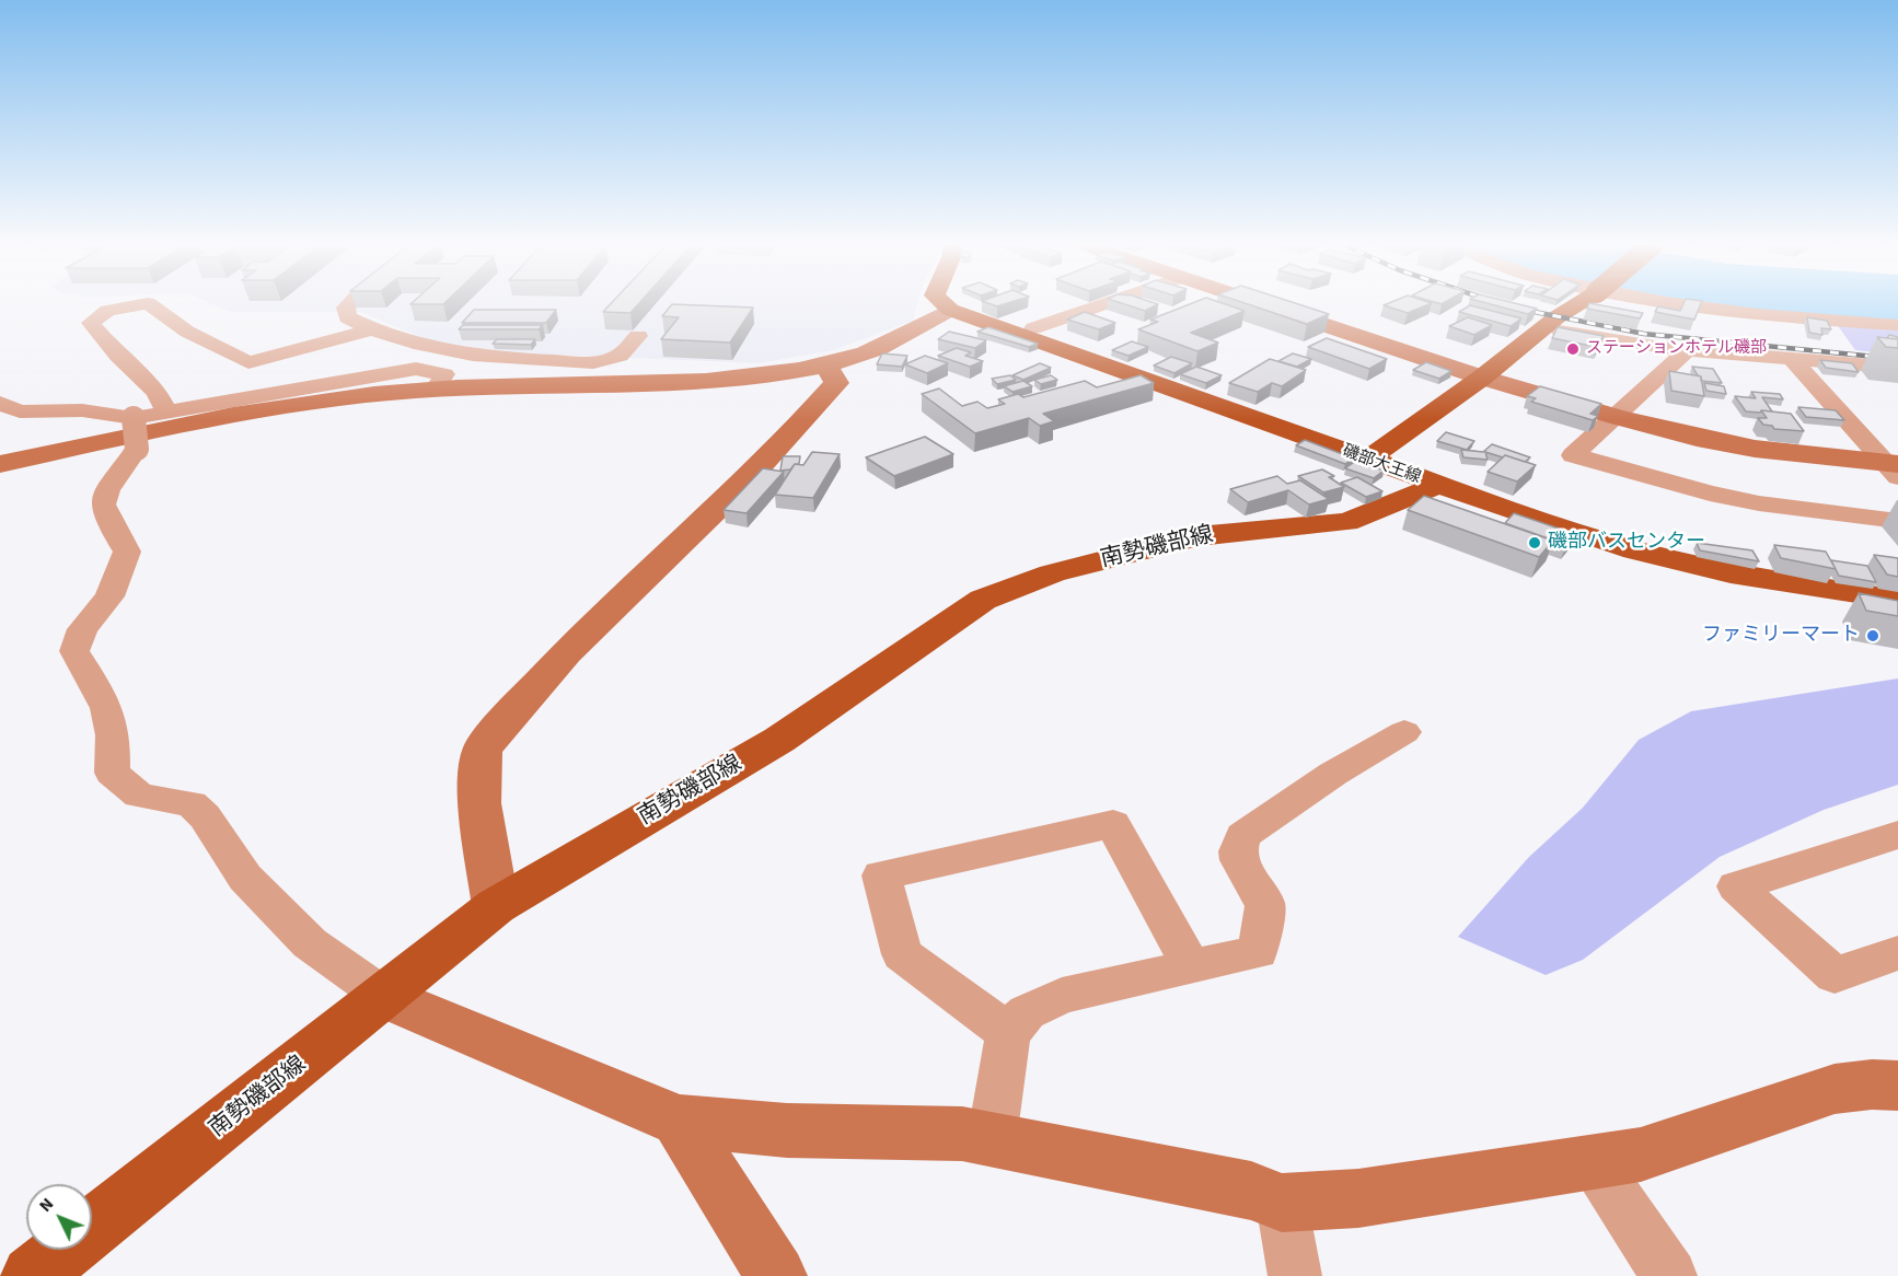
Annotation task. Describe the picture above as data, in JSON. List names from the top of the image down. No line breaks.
{"streets":{"main road":["磯部大王線","南勢磯部線"]},"crossings":[["磯部大王線","南勢磯部線"]],"places":["ステーションホテル磯部","磯部バスセンター","ファミリーマート"],"north":"top left"}
